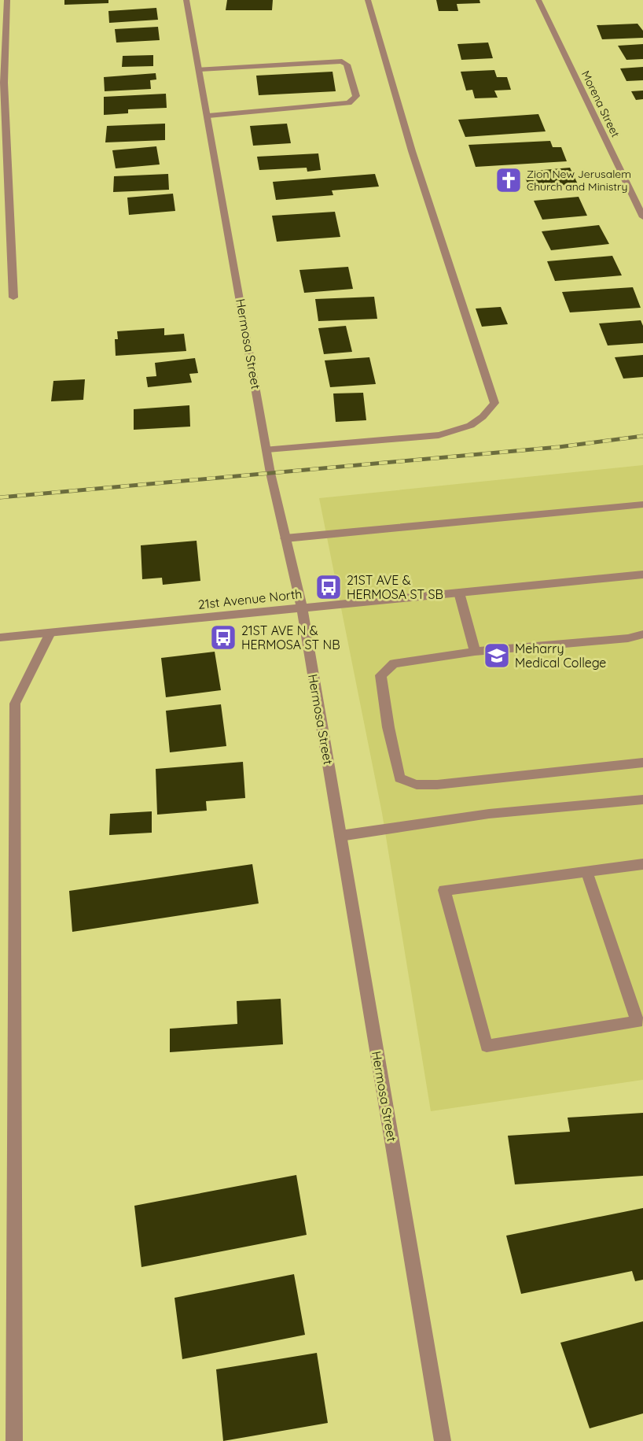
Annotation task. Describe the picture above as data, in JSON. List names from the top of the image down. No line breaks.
{"streets":{"street":["Morena Street","Hermosa Street","21st Avenue North"]},"crossings":[["Hermosa Street","21st Avenue North"]],"places":{"church":["Zion New Jerusalem Church and Ministry"],"bus stop":["21ST AVE & HERMOSA ST SB","21ST AVE N & HERMOSA ST NB"],"school or university":["Meharry Medical College"]}}
